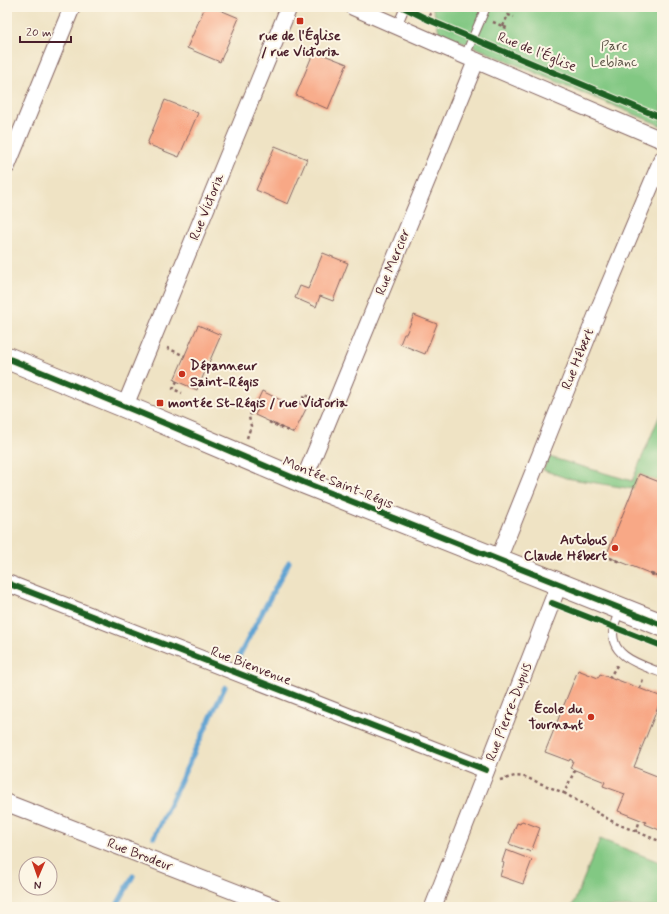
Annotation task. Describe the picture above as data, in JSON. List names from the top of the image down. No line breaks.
{"streets":{"street":["Rue Victoria","Rue Mercier","Rue Hébert","Montée Saint-Régis","Rue Bienvenue","Rue Pierre-Dupuis","Rue Brodeur"],"cycle path":["Rue de l'Église"]},"crossings":[["Rue Victoria","Montée Saint-Régis"],["Rue Mercier","Montée Saint-Régis"],["Rue Hébert","Montée Saint-Régis"],["Montée Saint-Régis","Rue Pierre-Dupuis"],["Rue Bienvenue","Rue Pierre-Dupuis"]],"parks":["Parc Leblanc"],"places":{"transit":["rue de l'Église / rue Victoria","montée St-Régis / rue Victoria"],"other":["Dépanneur Saint-Régis","Autobus Claude Hébert","École du Tournant"]},"scale_bar":"20 m","north":"bottom"}
